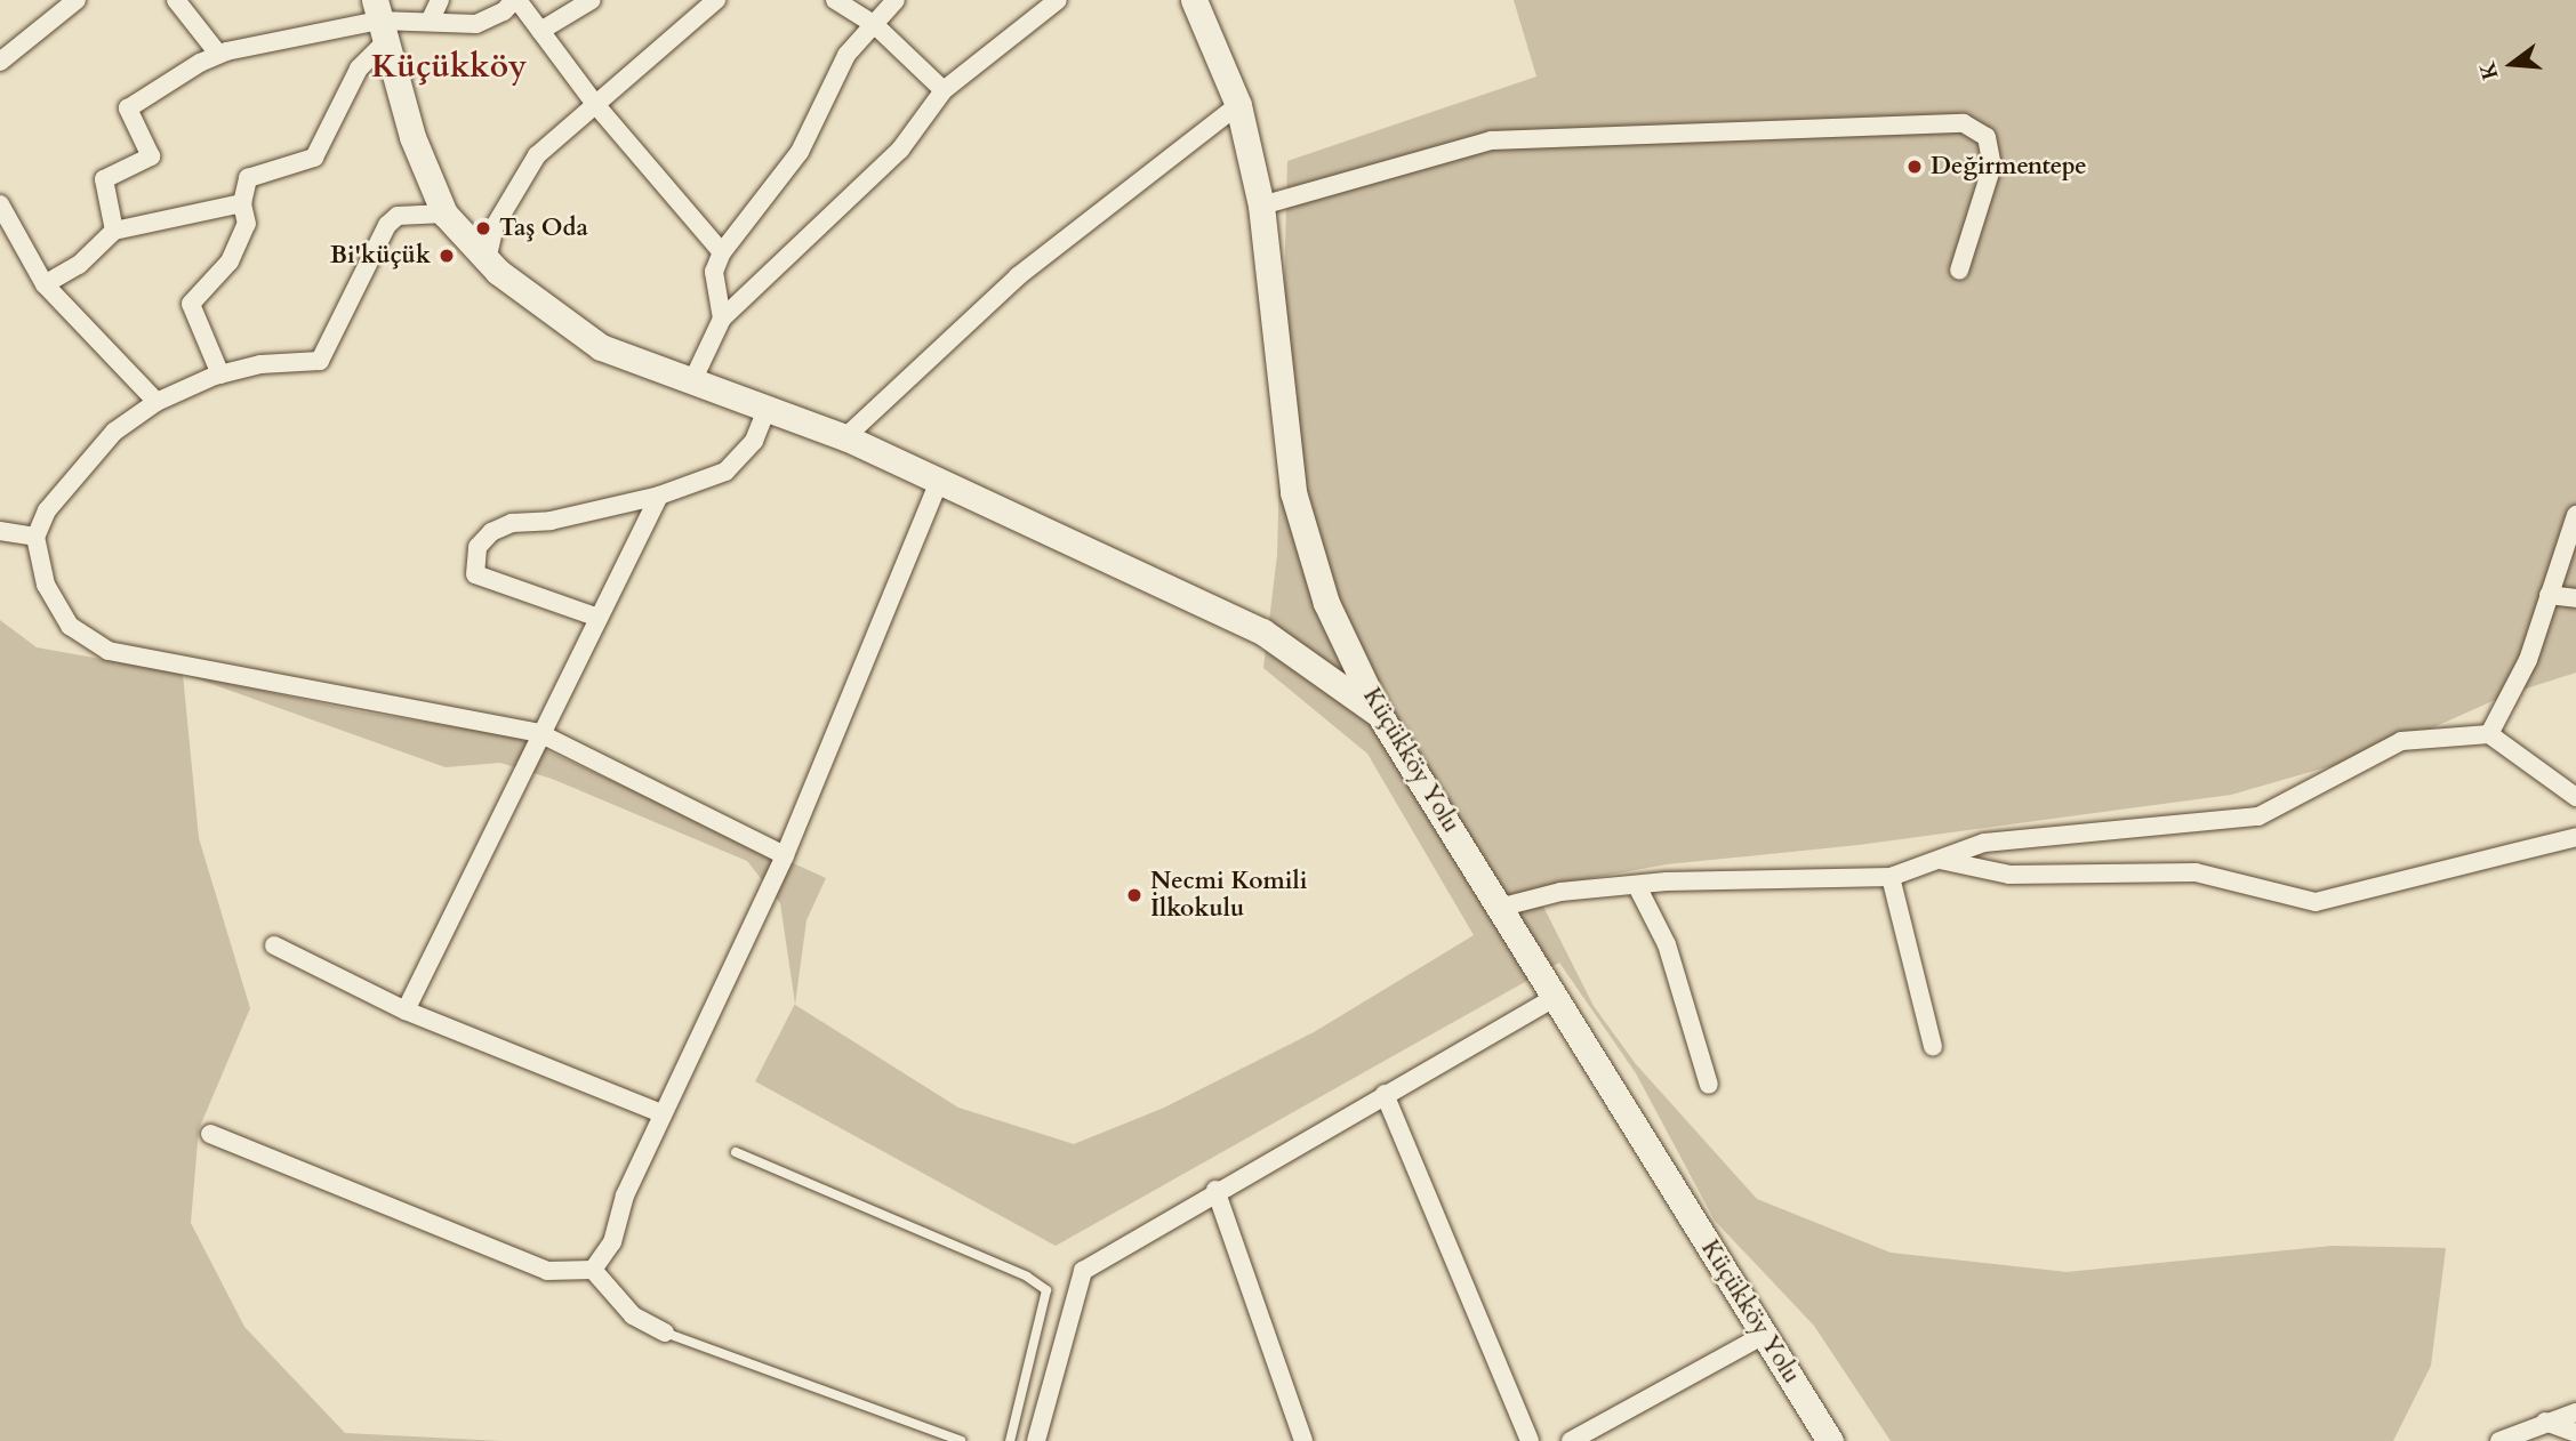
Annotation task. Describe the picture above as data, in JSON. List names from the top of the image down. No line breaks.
{"streets":{"main road":["Küçükköy Yolu"]},"districts":["Küçükköy"],"places":["Değirmentepe","Taş Oda","Bi'küçük","Necmi Komili İlkokulu"],"north":"left"}
